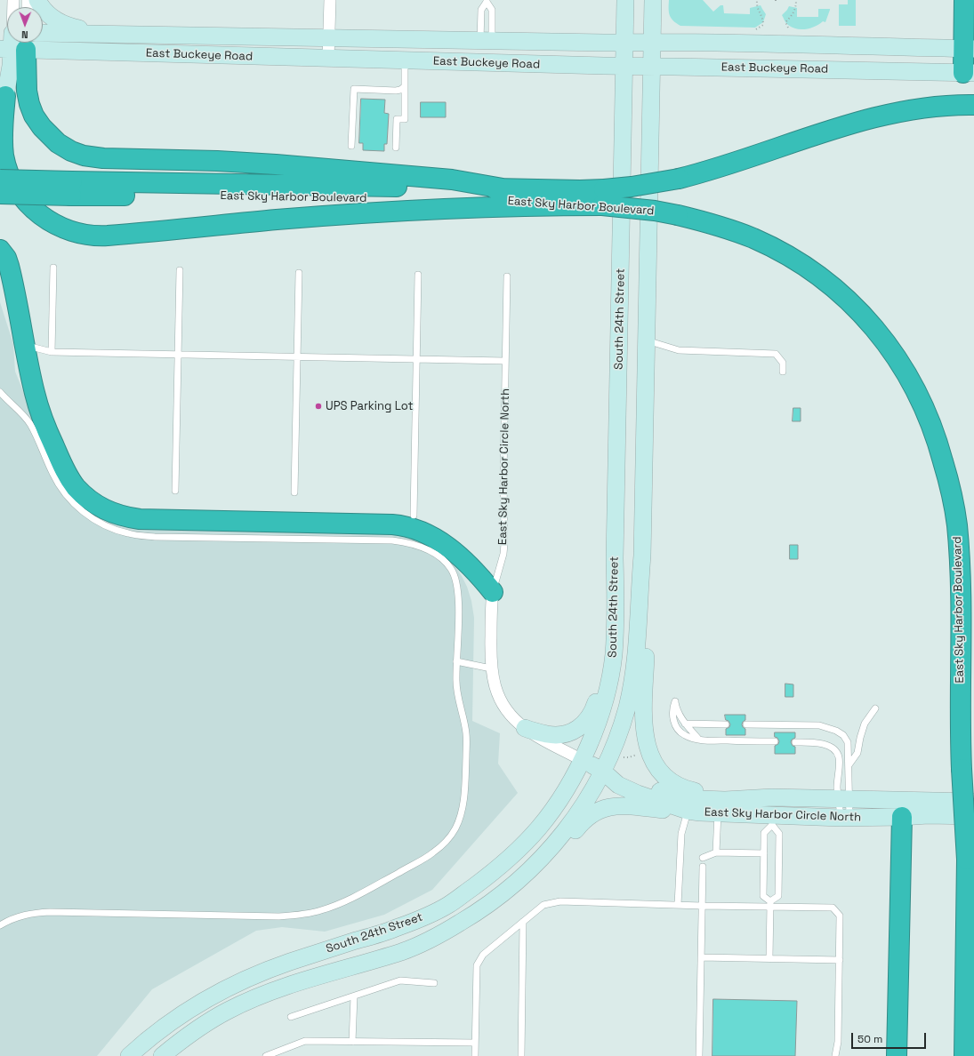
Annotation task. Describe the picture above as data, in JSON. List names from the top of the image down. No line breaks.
{"streets":{"highway":["East Sky Harbor Boulevard"],"main road":["East Buckeye Road","South 24th Street","East Sky Harbor Circle North"]},"crossings":[["East Buckeye Road","South 24th Street"],["South 24th Street","East Sky Harbor Circle North"]],"places":["UPS Parking Lot"],"scale_bar":"50 m","north":"bottom"}
